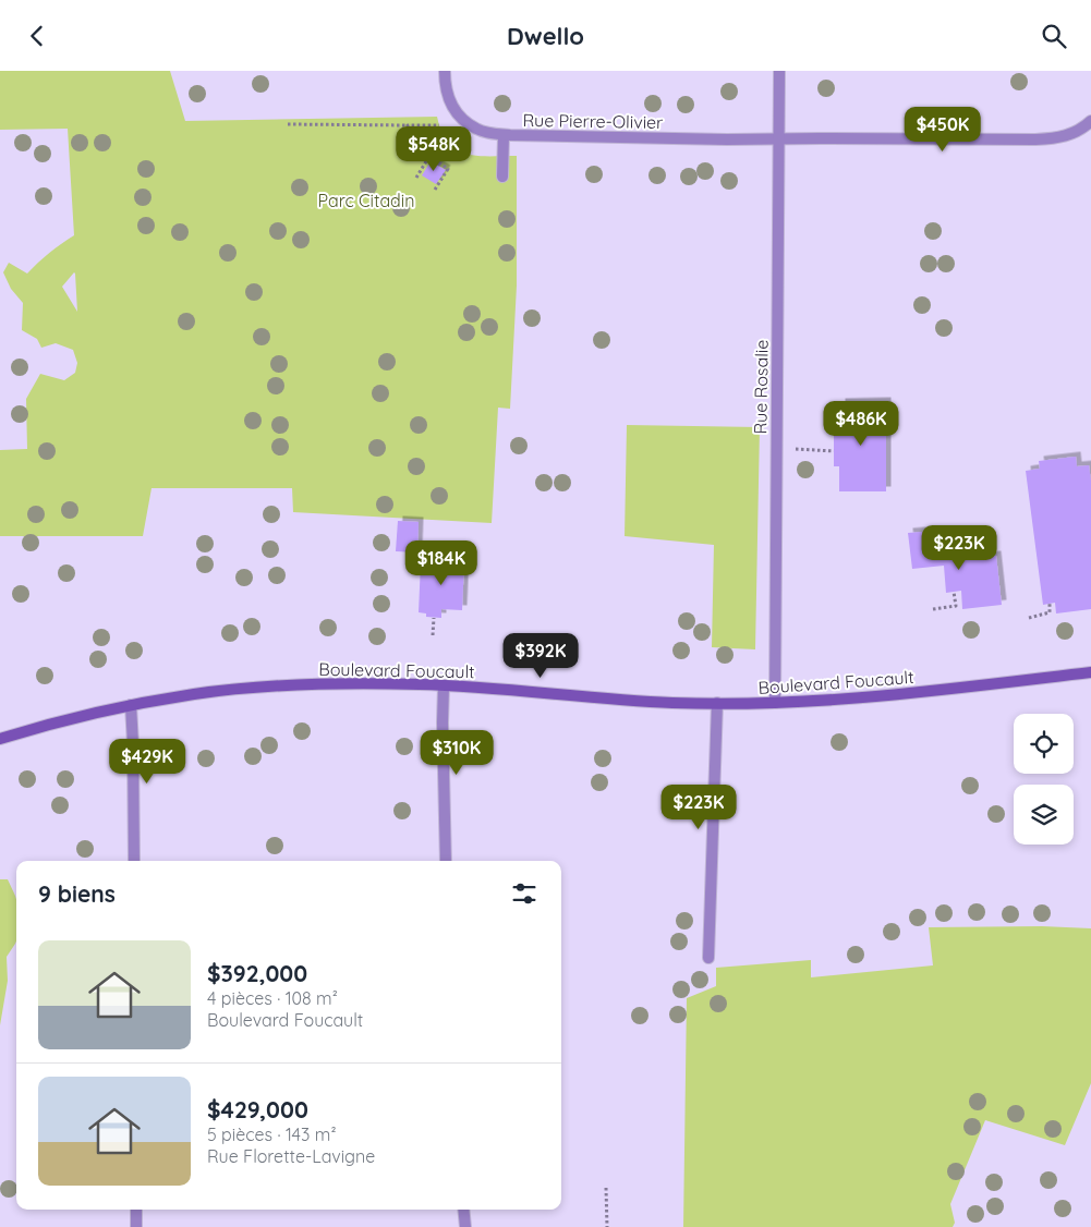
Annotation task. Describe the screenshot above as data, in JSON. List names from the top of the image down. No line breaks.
{"streets":{"street":["Rue Pierre-Olivier","Rue Rosalie","Boulevard Foucault"]},"crossings":[["Rue Pierre-Olivier","Rue Rosalie"],["Rue Rosalie","Boulevard Foucault"]],"parks":["Parc Citadin"],"page":{"header":"Dwello","price":["$450K","$548K","$486K","$223K","$184K","$392K","$310K","$429K","$223K"],"heading":"9 biens","list":[{"name":"$392,000","note":"4 pièces · 108 m² · Boulevard Foucault"},{"name":"$429,000","note":"5 pièces · 143 m² · Rue Florette-Lavigne"}]}}
